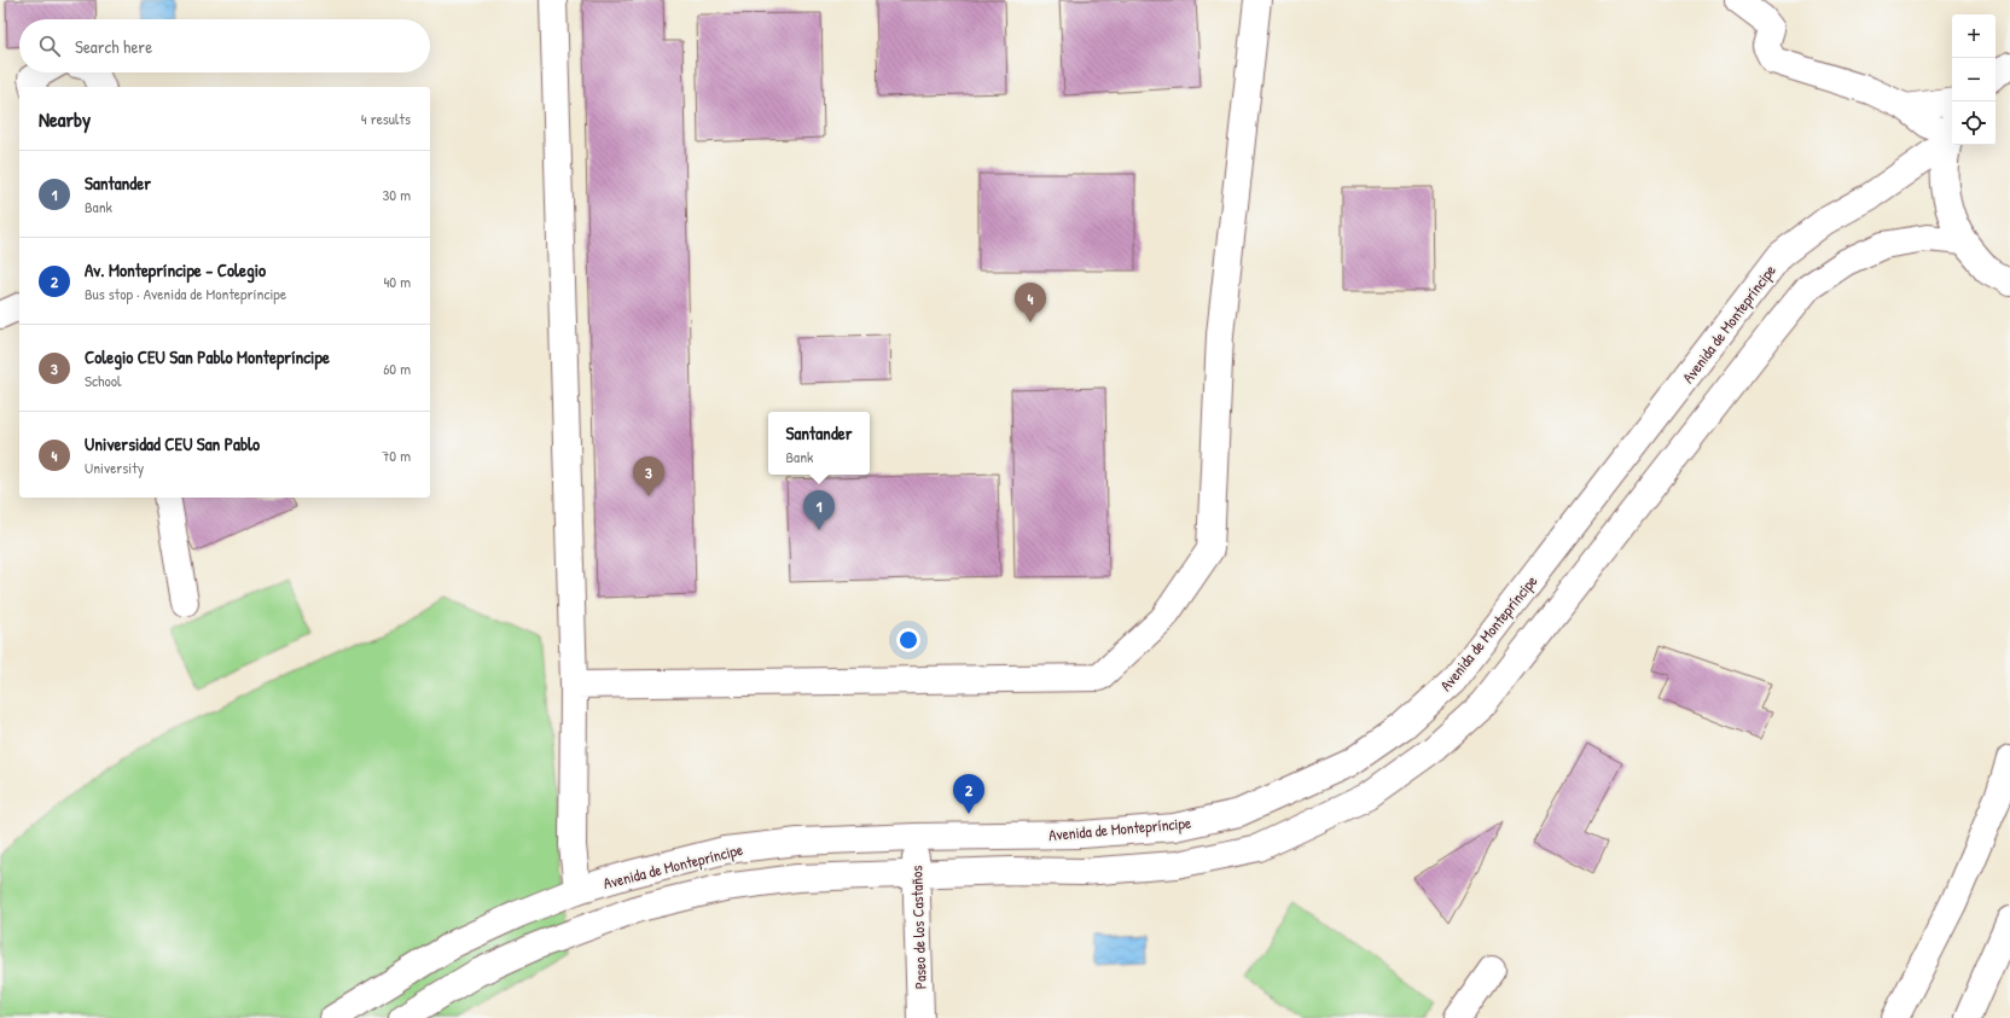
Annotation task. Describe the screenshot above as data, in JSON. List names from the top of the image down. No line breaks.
{"streets":{"main road":["Avenida de Montepríncipe","Paseo de los Castaños"]},"crossings":[["Avenida de Montepríncipe","Paseo de los Castaños"]],"page":{"map_buttons":["+","−"],"search":"Search here","heading":["Nearby","4 results"],"list":[{"mark":"1","name":"Santander","note":"Bank","value":"30 m"},{"mark":"2","name":"Av. Montepríncipe - Colegio","note":"Bus stop · Avenida de Montepríncipe","value":"40 m"},{"mark":"3","name":"Colegio CEU San Pablo Montepríncipe","note":"School","value":"60 m"},{"mark":"4","name":"Universidad CEU San Pablo","note":"University","value":"70 m"}],"pins":["4","3","1","2"],"popup":["Santander","Bank"]}}
